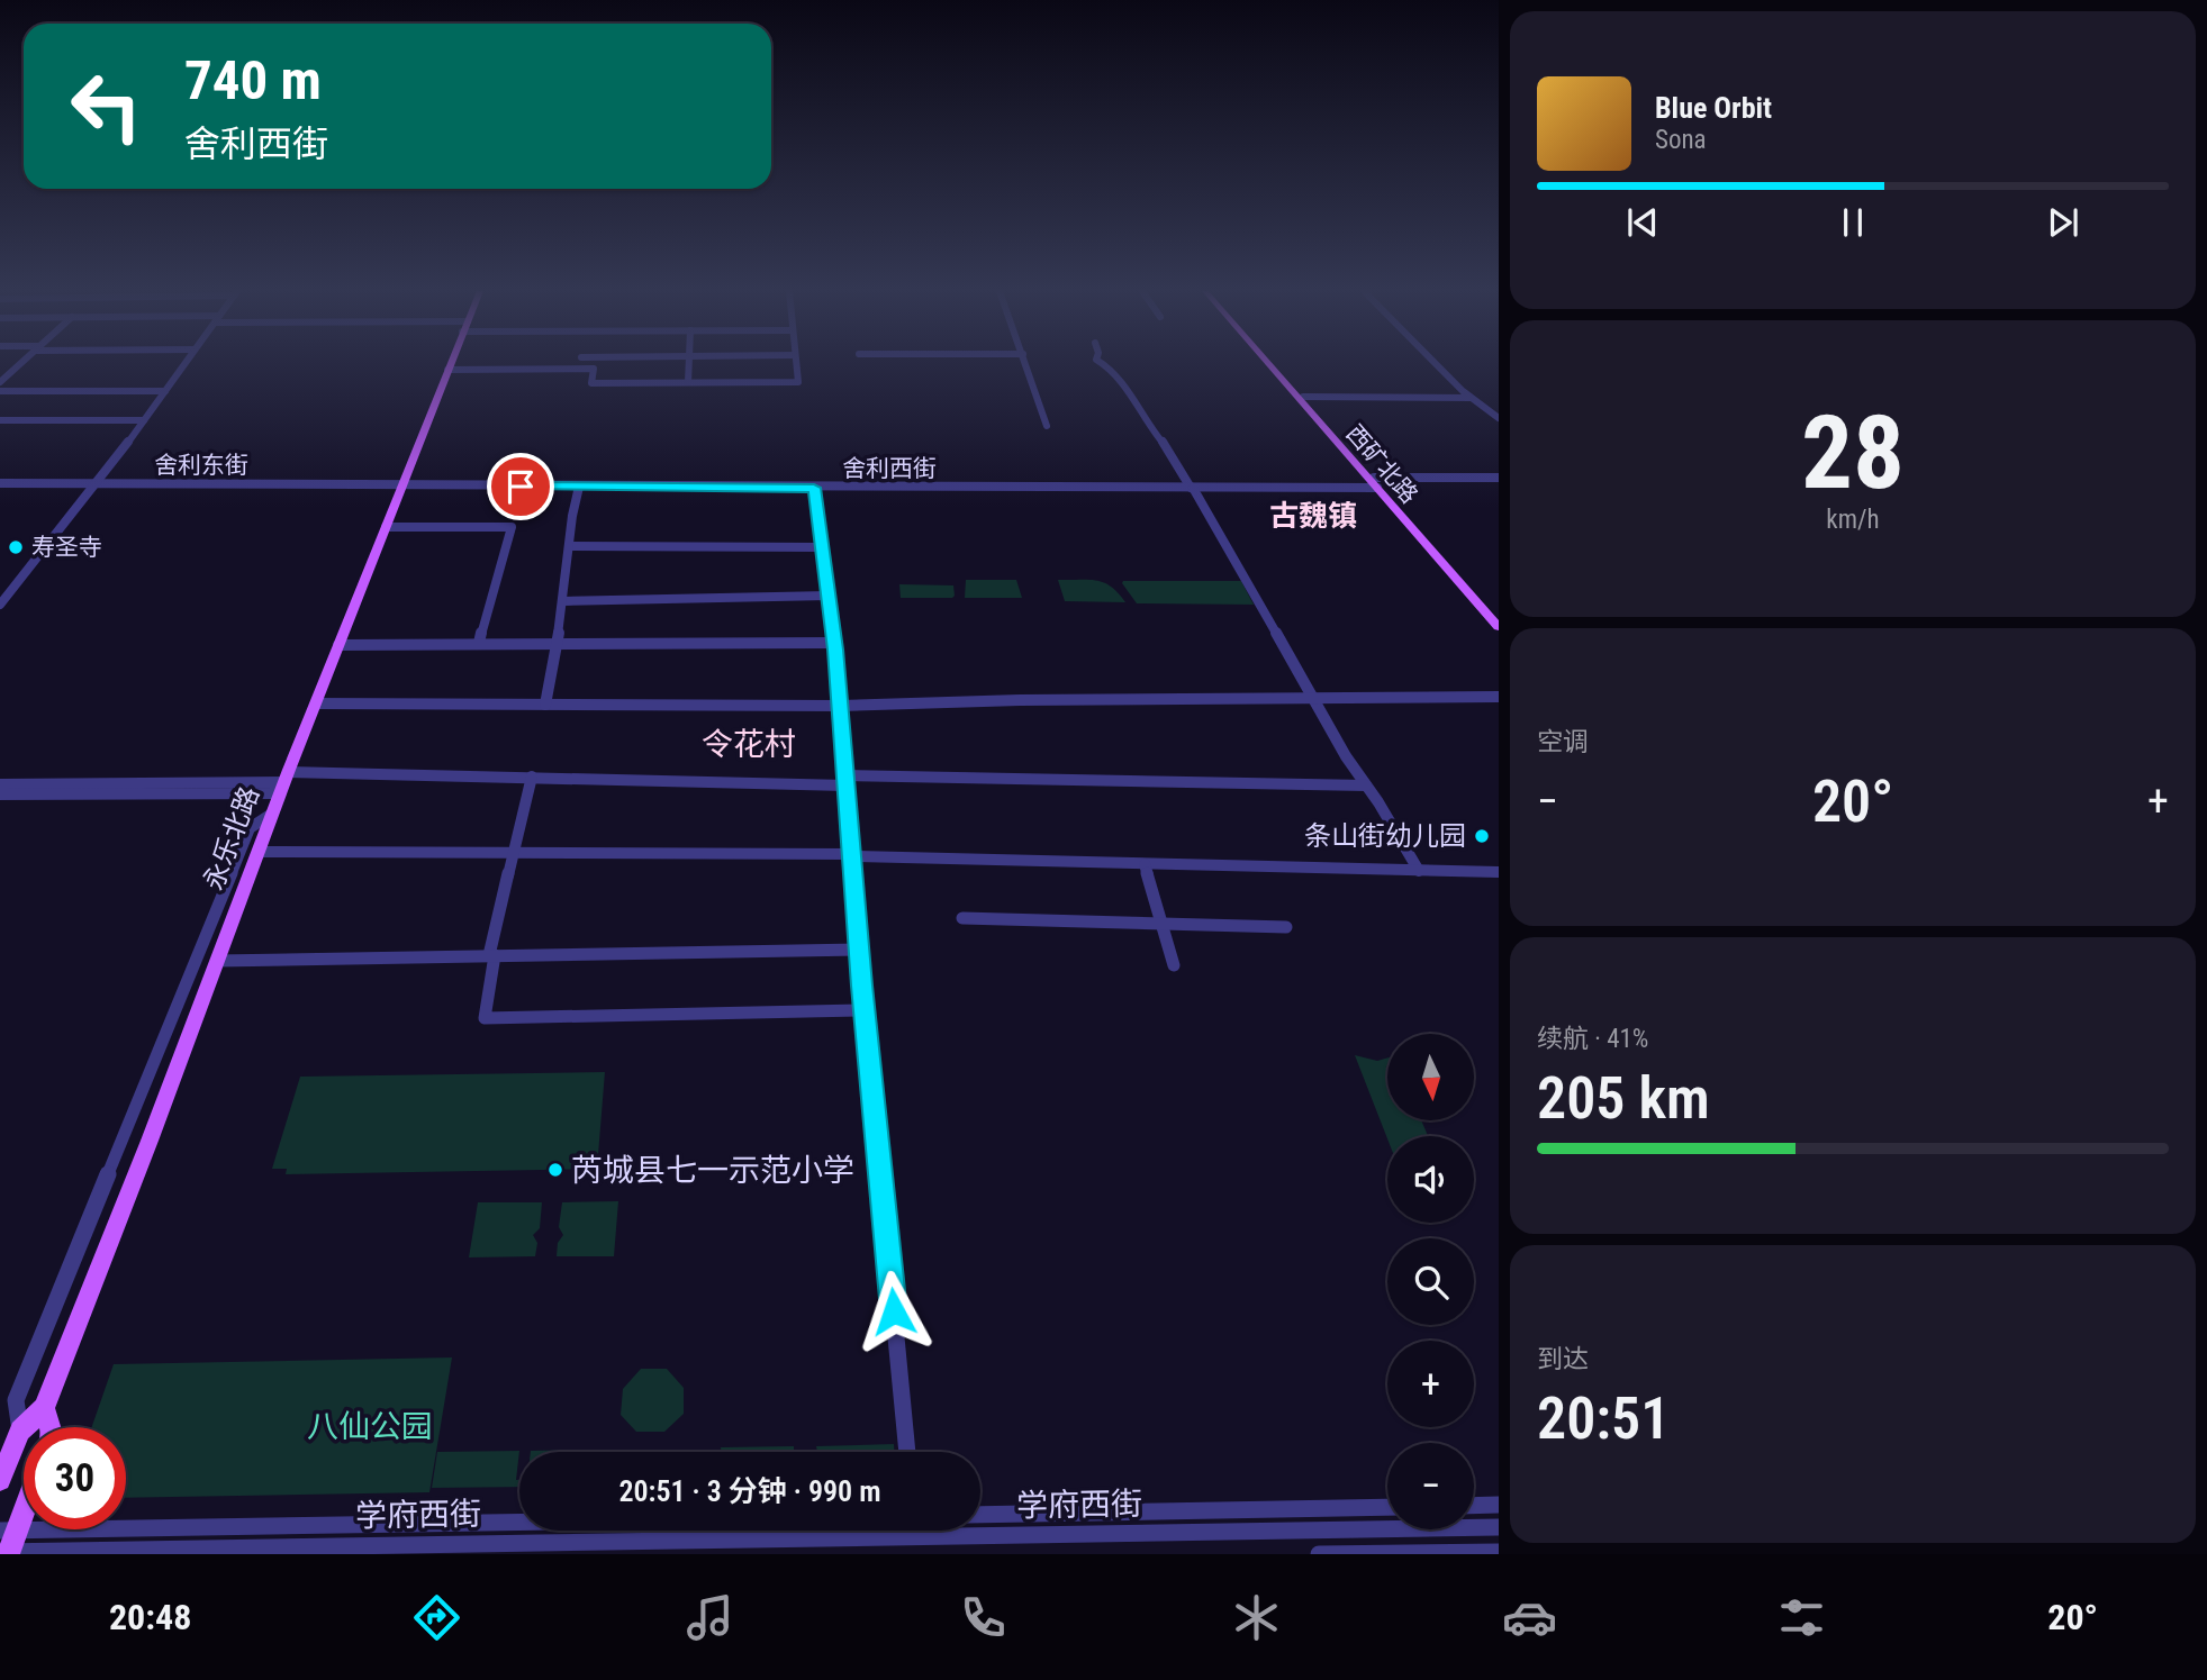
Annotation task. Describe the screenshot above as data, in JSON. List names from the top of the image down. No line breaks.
{"streets":{"main road":["西矿北路","永乐北路"],"street":["舍利东街","舍利西街","学府西街"]},"crossings":[["西矿北路","舍利西街"],["舍利东街","舍利西街"],["舍利东街","永乐北路"],["舍利西街","永乐北路"]],"districts":["古魏镇","令花村"],"parks":["八仙公园"],"places":["寿圣寺","条山街幼儿园","芮城县七一示范小学"],"north":"bottom","page":{"turn":["740 m","舍利西街"],"song":["Blue Orbit","Sona"],"tile":[["28","km/h"],"空调",["续航 · 41%","205 km"],["到达","20:51"]],"heat":["−","20°","+"],"map_buttons":["+","−"],"limit":"30","trip":"20:51 · 3 分钟 · 990 m","tabs":["20:48","20°"]}}
